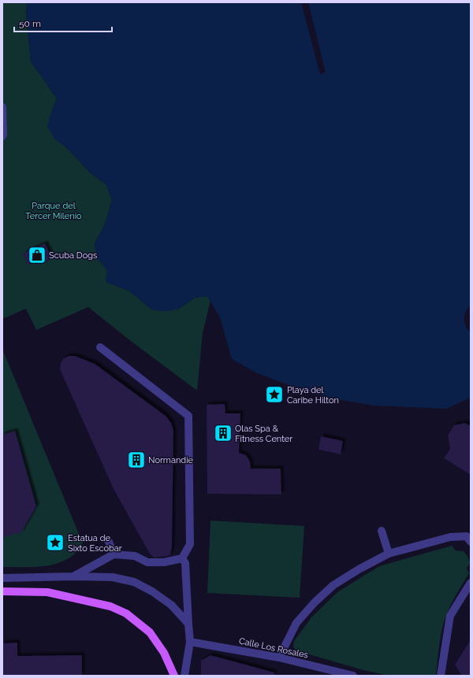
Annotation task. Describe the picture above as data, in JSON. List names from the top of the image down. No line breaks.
{"streets":{"street":["Calle Los Rosales"]},"parks":["Parque del Tercer Milenio"],"places":{"shop":["Scuba Dogs"],"place":["Playa del Caribe Hilton","Estatua de Sixto Escobar"],"building":["Olas Spa & Fitness Center","Normandie"]},"scale_bar":"50 m"}
